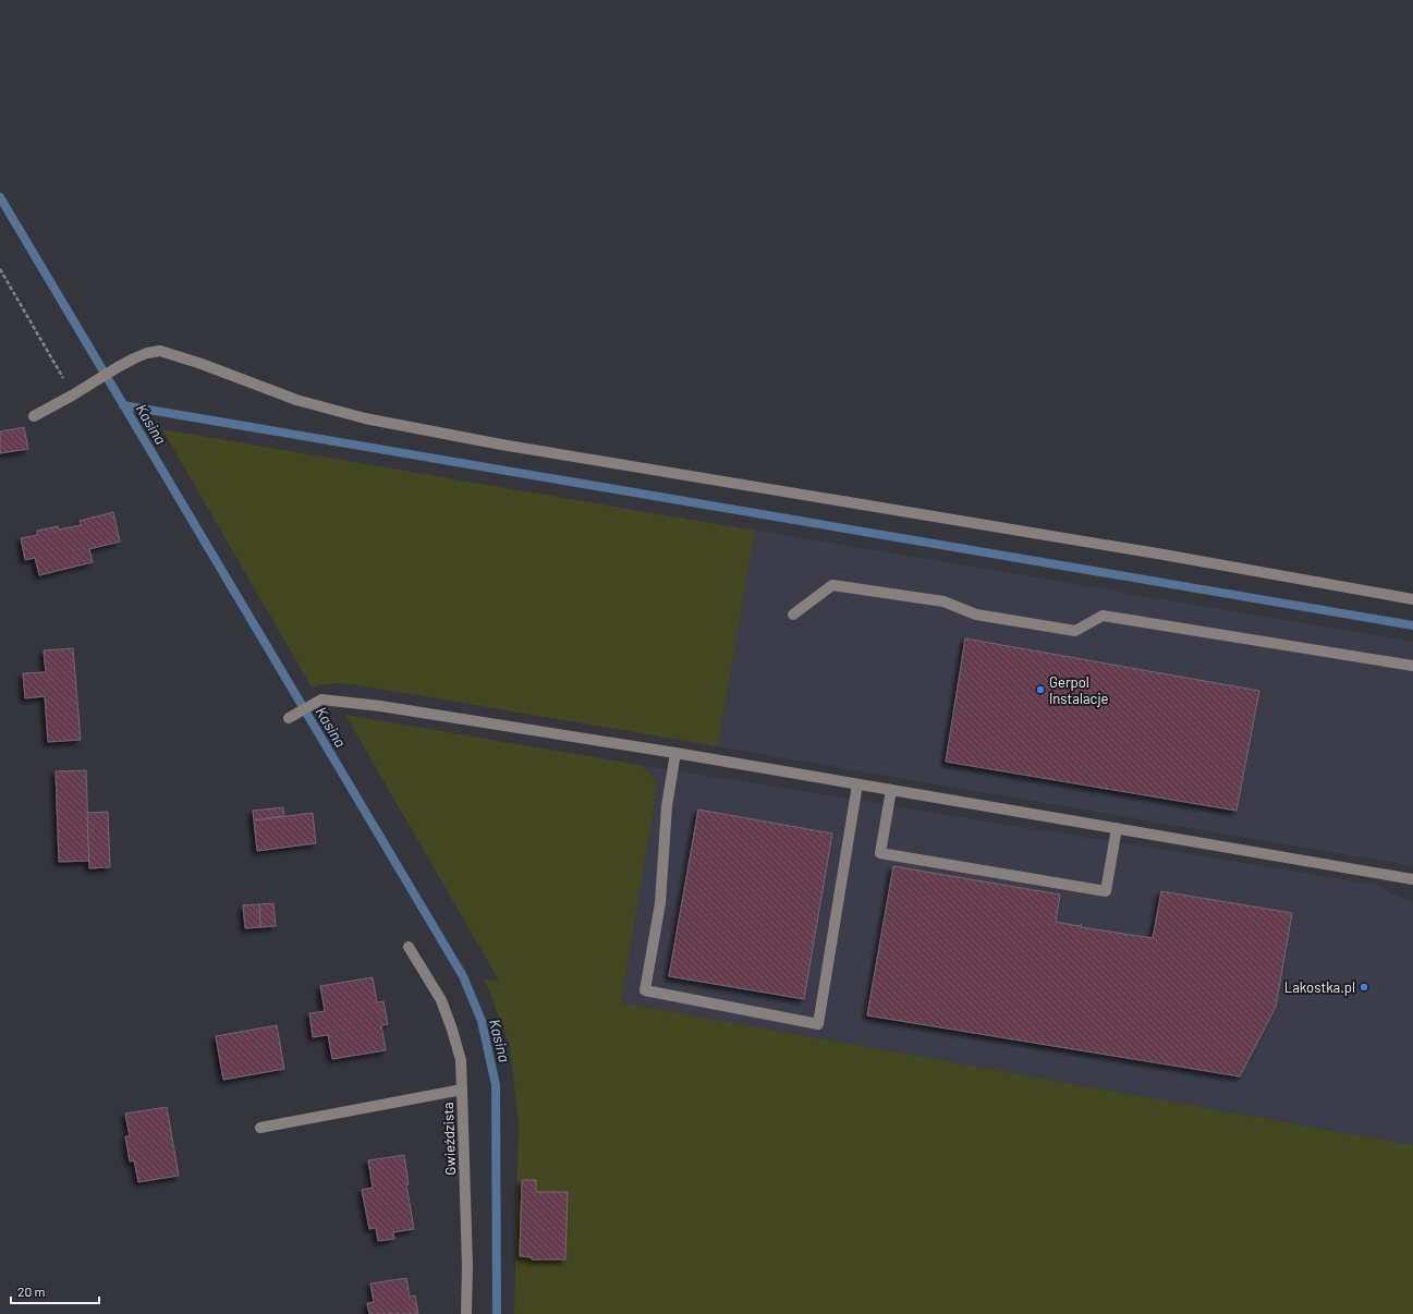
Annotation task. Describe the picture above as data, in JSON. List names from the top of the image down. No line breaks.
{"streets":{"street":["Gwieździsta"]},"water":["Kasina"],"places":["Gerpol Instalacje","Lakostka.pl"],"scale_bar":"20 m"}
